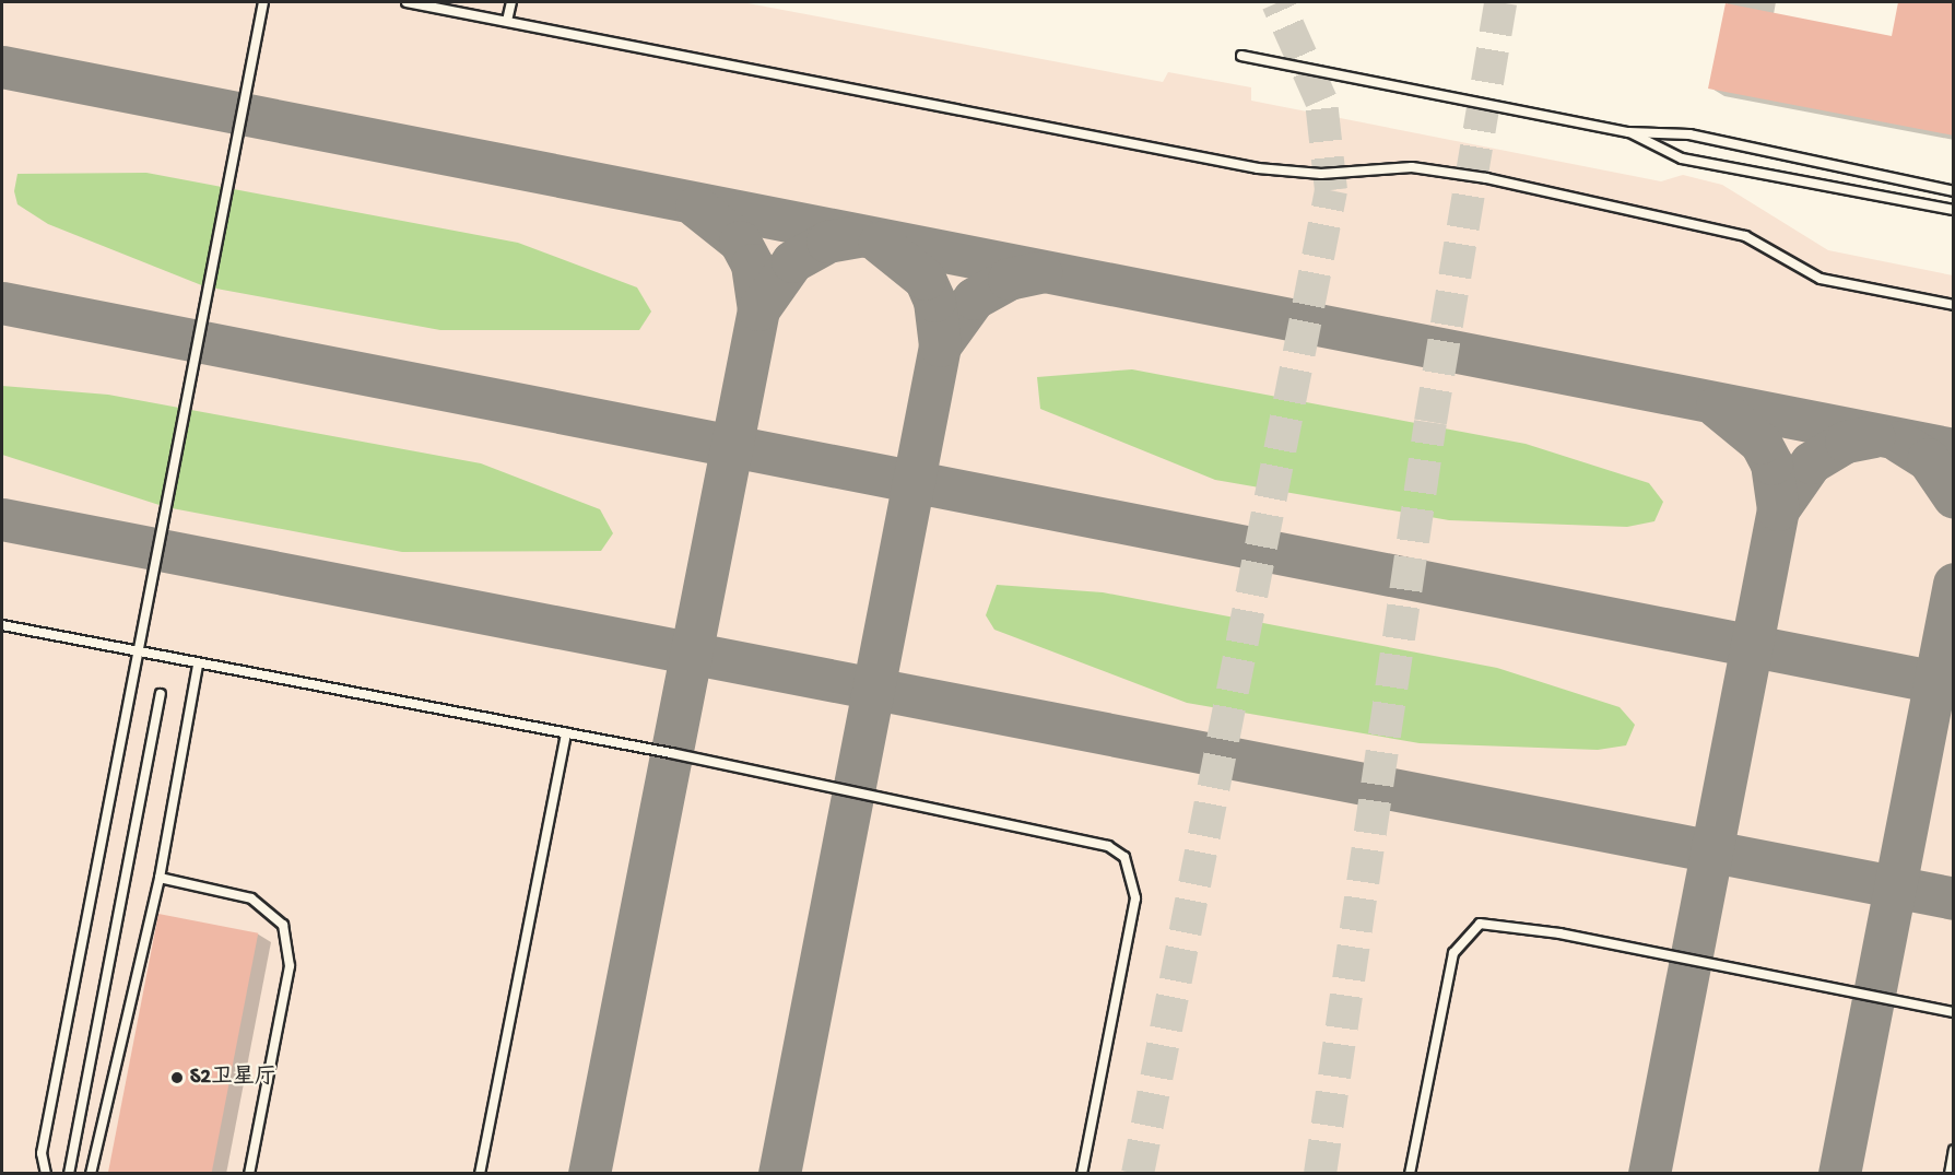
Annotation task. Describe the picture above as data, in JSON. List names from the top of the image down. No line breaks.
{"places":["S2卫星厅"]}
